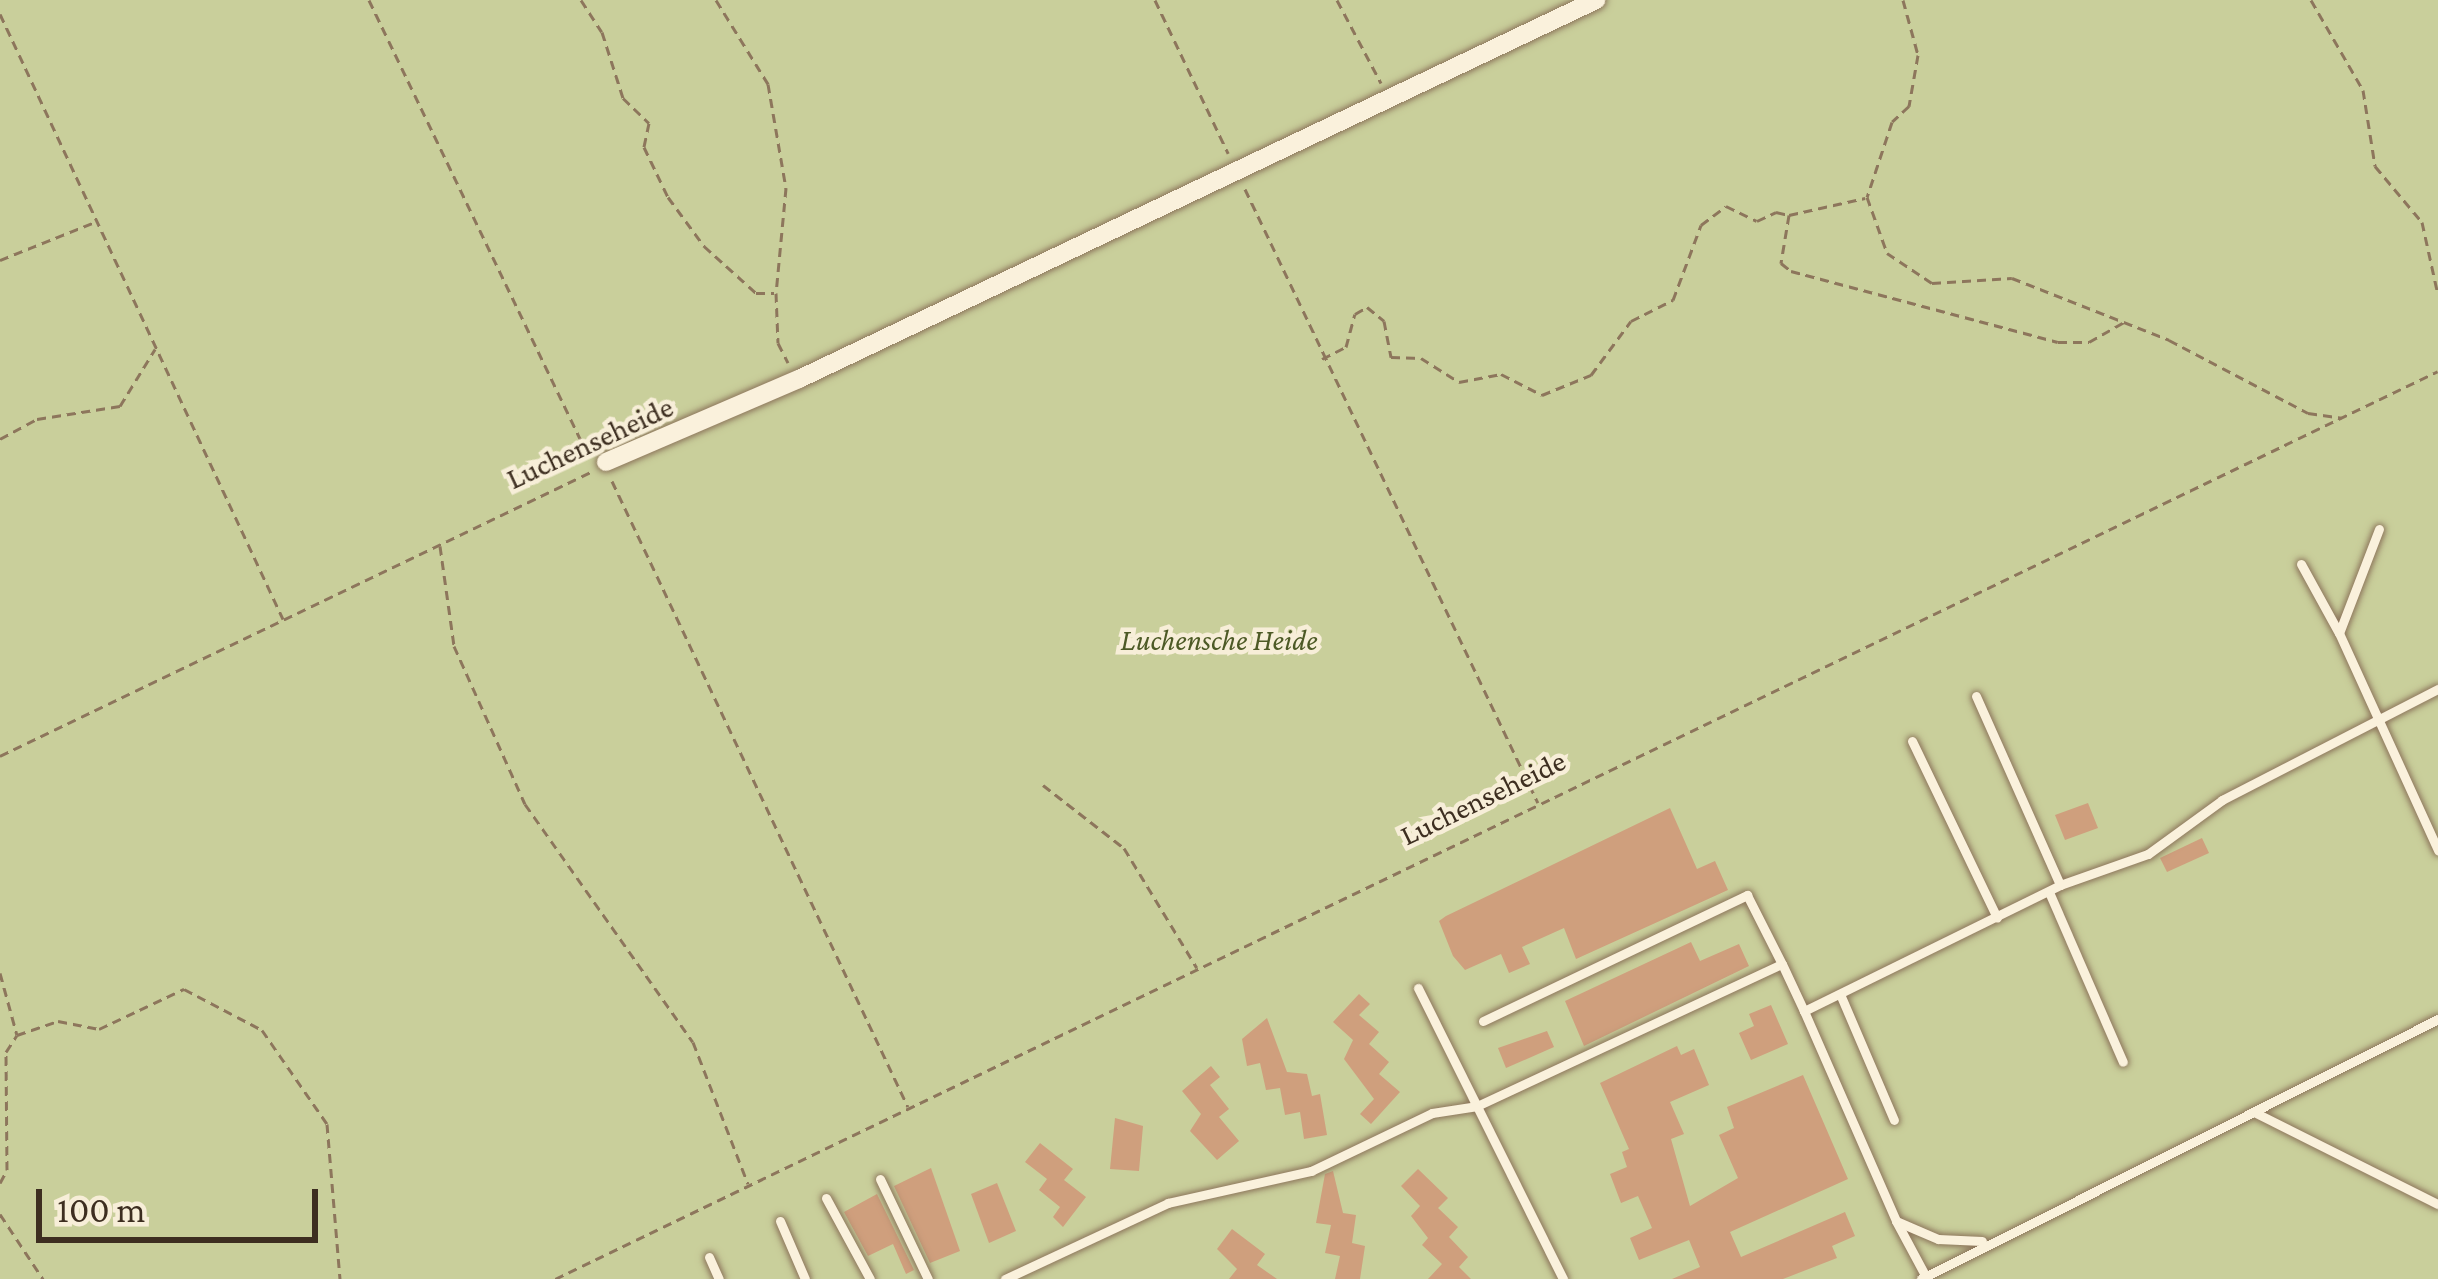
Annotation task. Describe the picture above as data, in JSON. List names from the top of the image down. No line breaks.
{"streets":{"street":["Luchenseheide"]},"parks":["Luchensche Heide"],"scale_bar":"100 m"}
